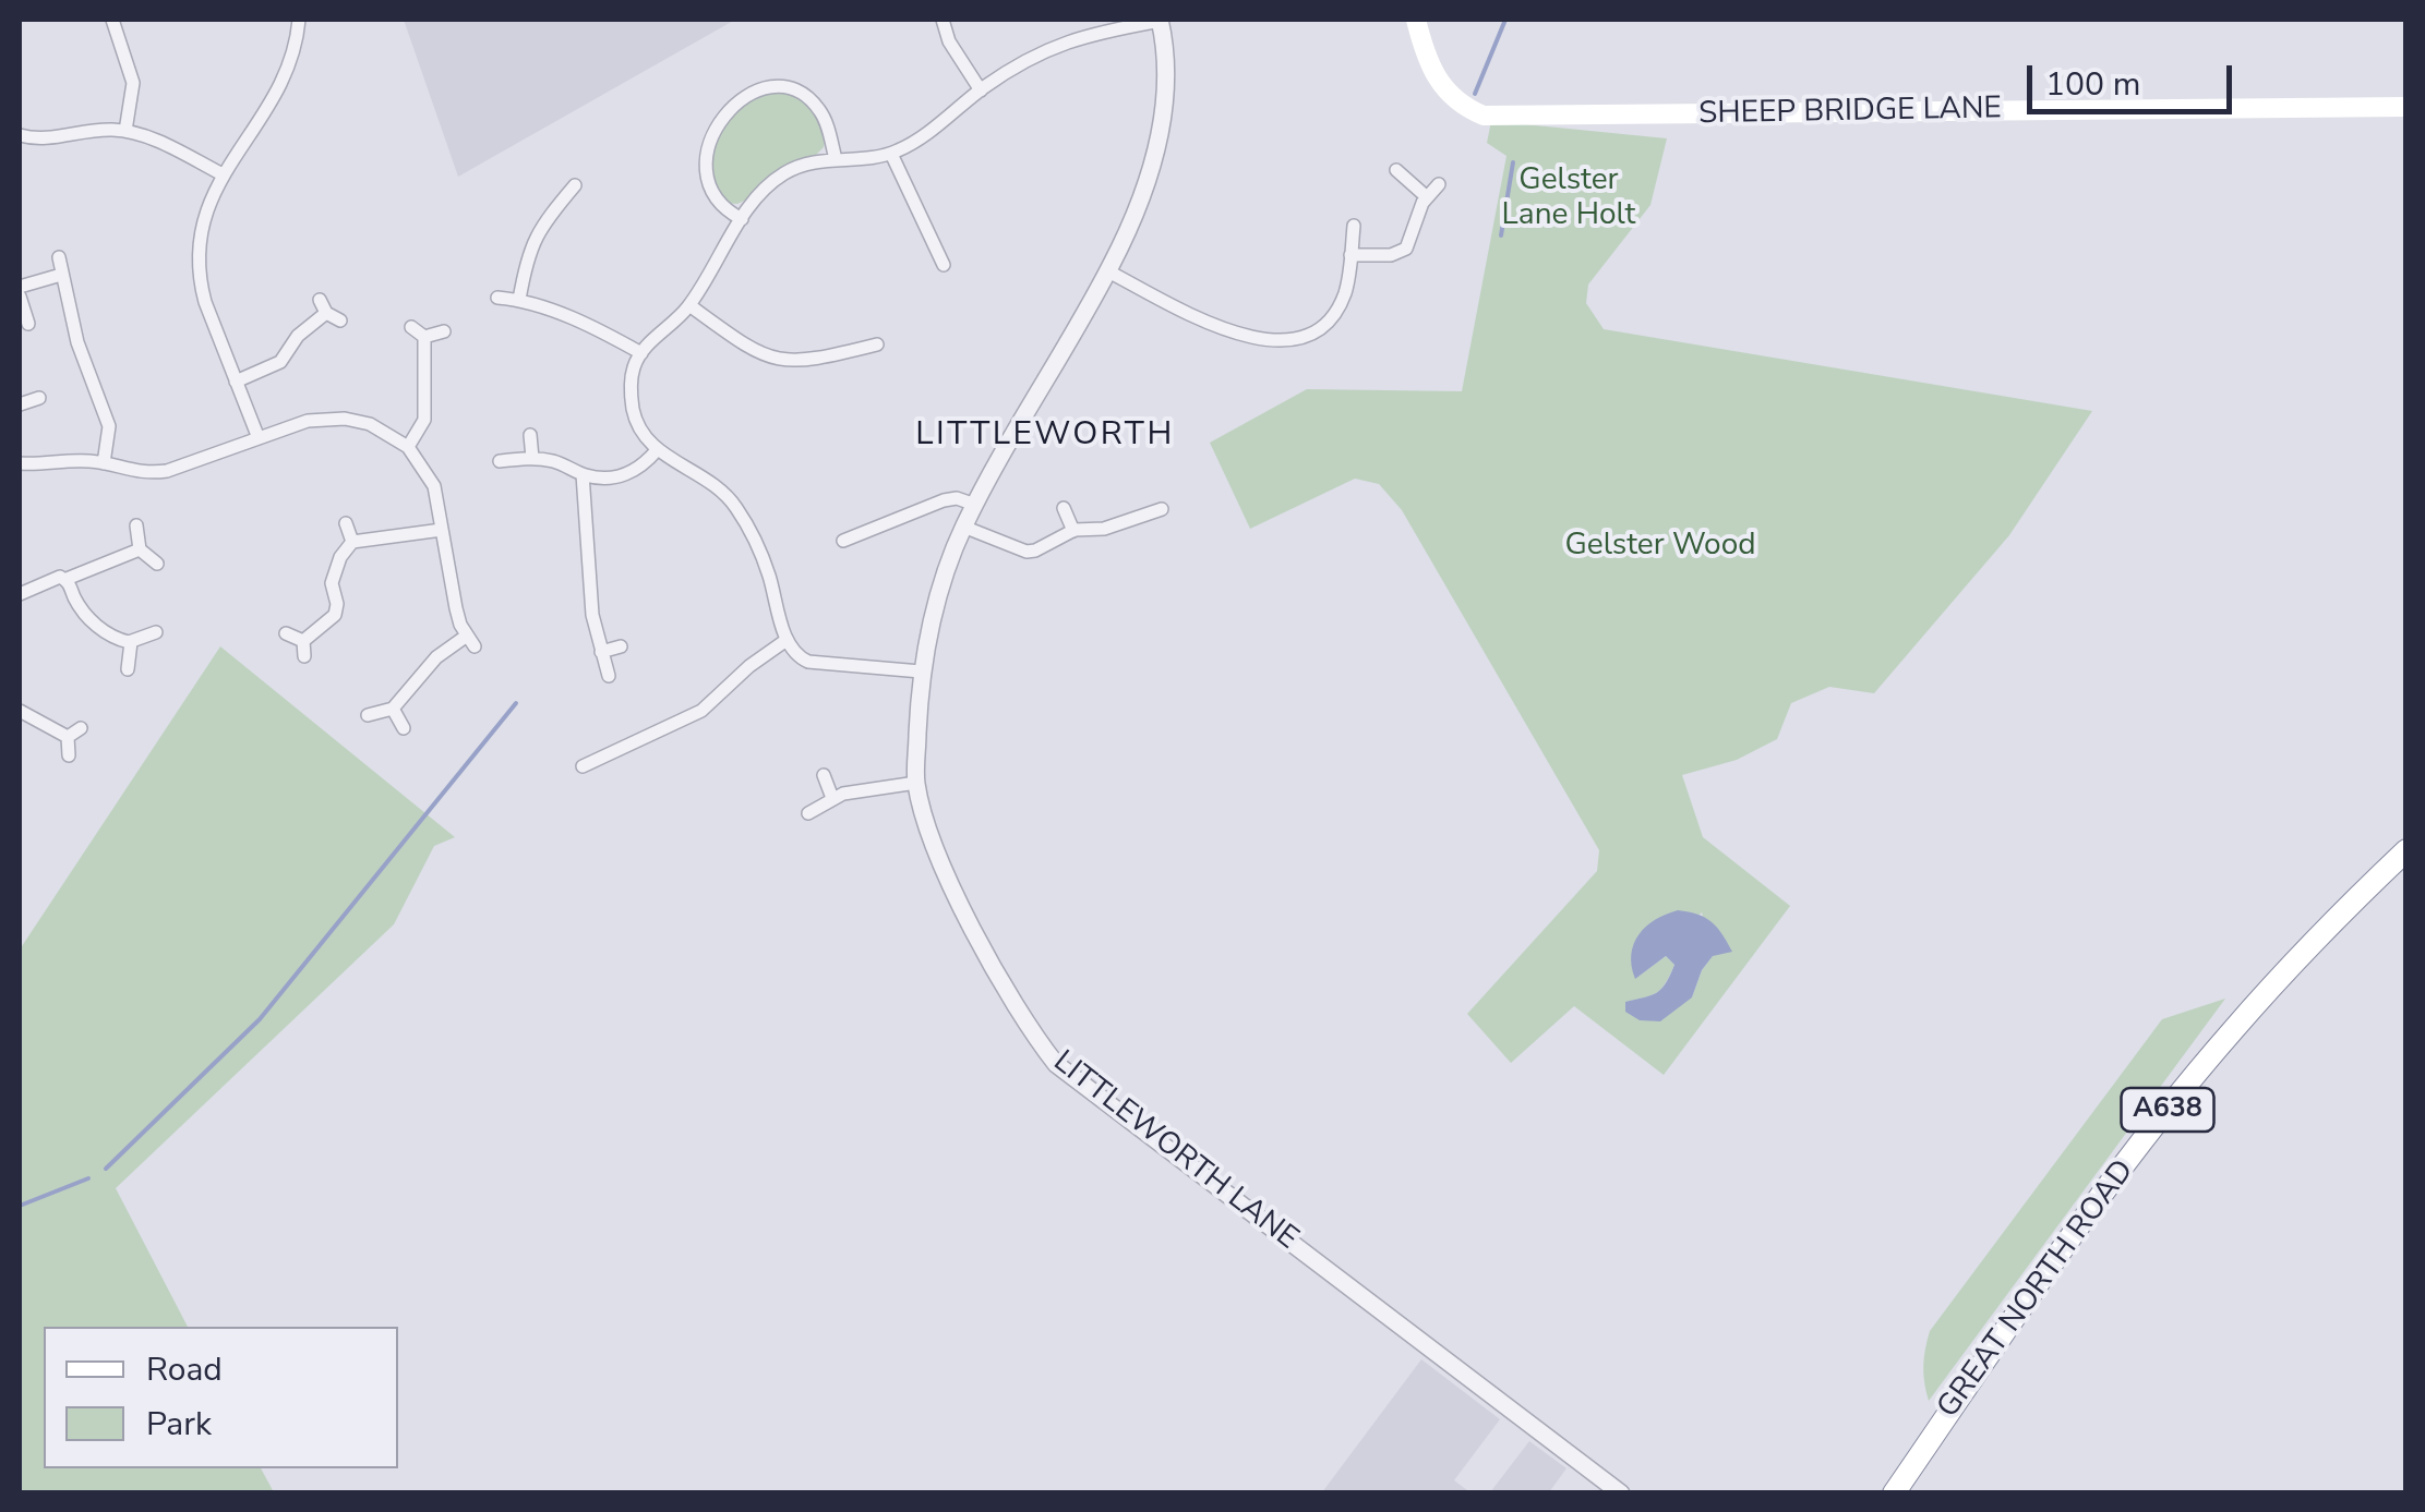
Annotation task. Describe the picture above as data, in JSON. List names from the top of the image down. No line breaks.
{"streets":{"highway":["A638","GREAT NORTH ROAD"],"main road":["SHEEP BRIDGE LANE"],"street":["LITTLEWORTH LANE"]},"districts":["LITTLEWORTH"],"parks":["Gelster Lane Holt","Gelster Wood"],"legend":["Road","Park"],"scale_bar":"100 m"}
